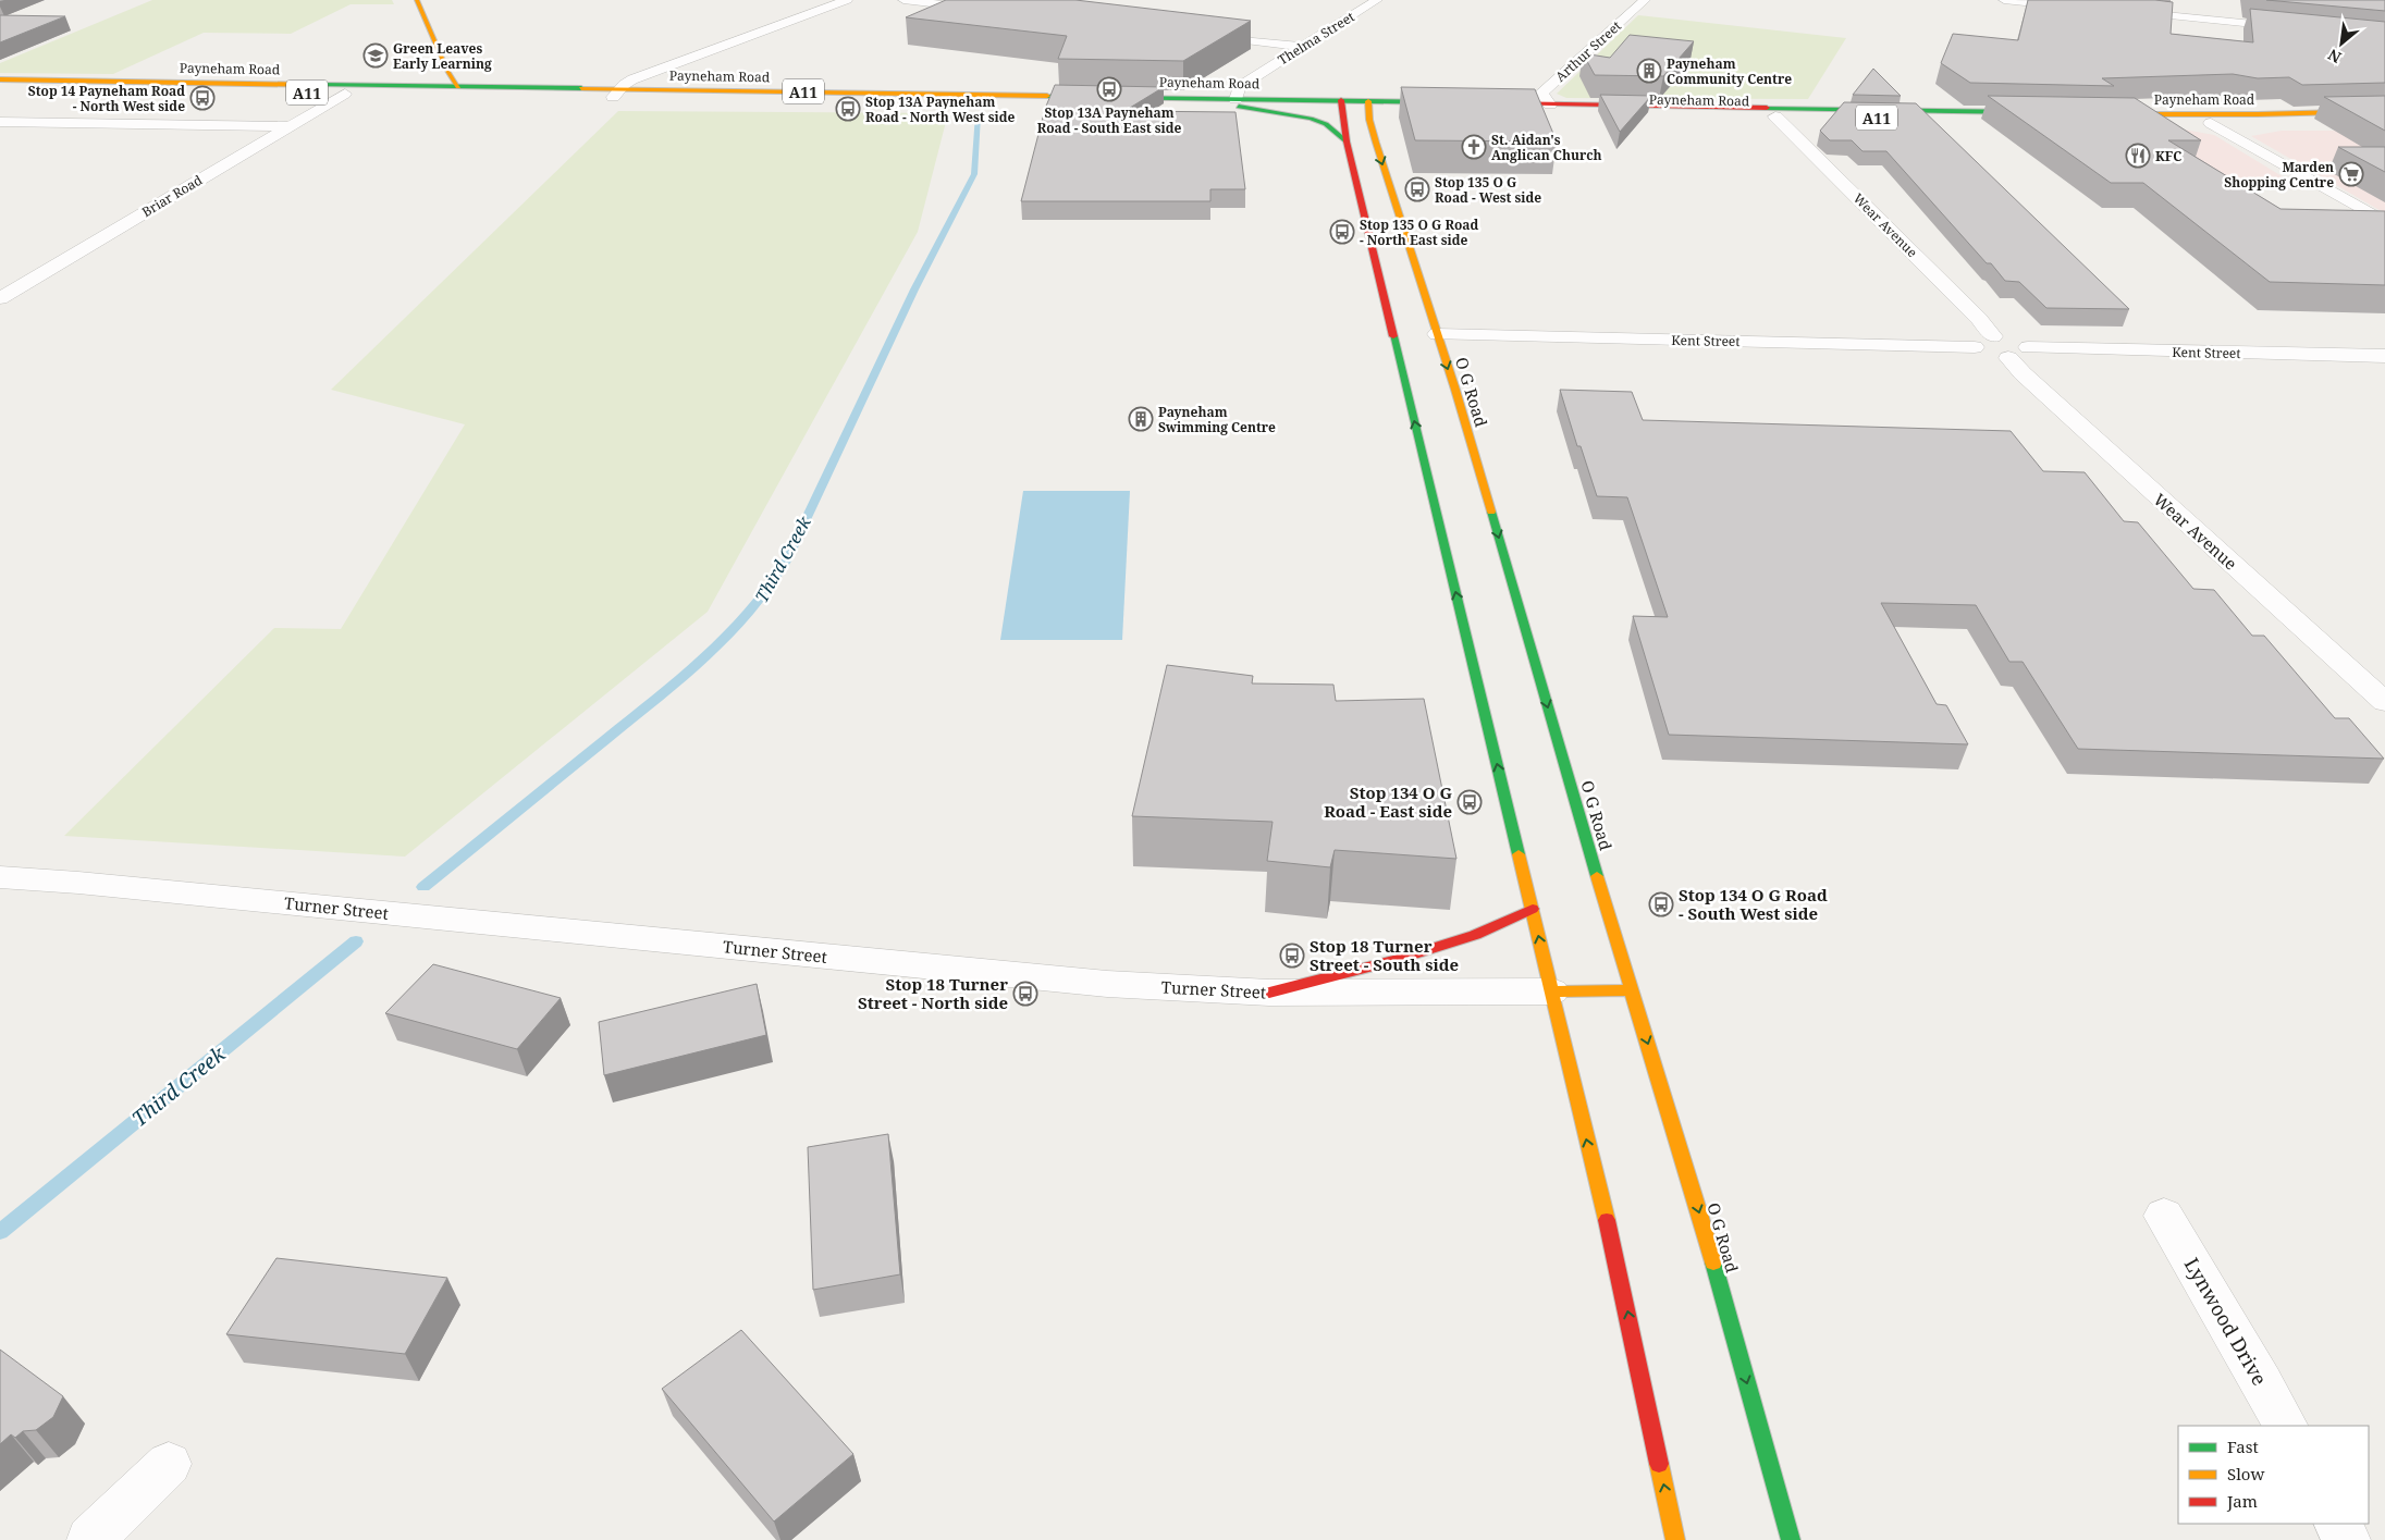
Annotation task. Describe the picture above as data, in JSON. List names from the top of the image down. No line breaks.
{"streets":{"main road":["Payneham Road","A11","O G Road"],"street":["Thelma Street","Arthur Street","Briar Road","Wear Avenue","Kent Street","Turner Street","Lynwood Drive"]},"crossings":[["Thelma Street","Payneham Road"],["Arthur Street","Payneham Road"],["Payneham Road","Briar Road"],["Payneham Road","Wear Avenue"],["Payneham Road","O G Road"],["Wear Avenue","Kent Street"],["Kent Street","O G Road"]],"water":["Third Creek"],"places":{"school or university":["Green Leaves Early Learning"],"building":["Payneham Community Centre","Payneham Swimming Centre"],"bus stop":["Stop 13A Payneham Road - South East side","Stop 14 Payneham Road - North West side","Stop 13A Payneham Road - North West side","Stop 135 O G Road - West side","Stop 135 O G Road - North East side","Stop 134 O G Road - East side","Stop 134 O G Road - South West side","Stop 18 Turner Street - South side","Stop 18 Turner Street - North side"],"church":["St. Aidan's Anglican Church"],"restaurant":["KFC"],"supermarket":["Marden Shopping Centre"]},"legend":["Fast","Slow","Jam"],"north":"bottom left"}
